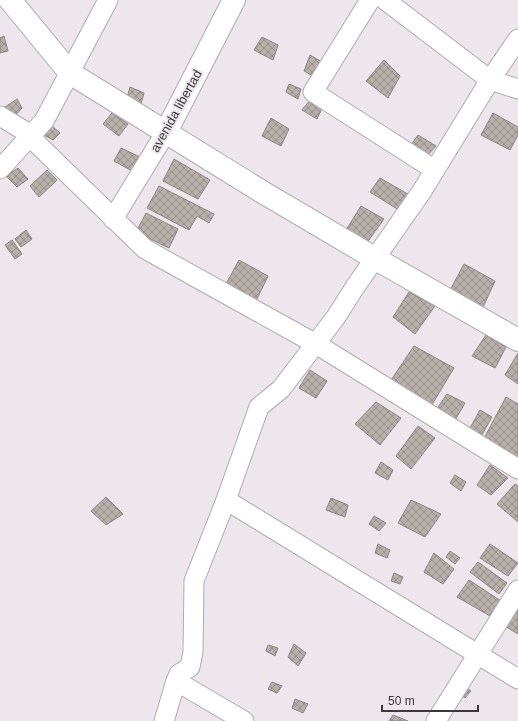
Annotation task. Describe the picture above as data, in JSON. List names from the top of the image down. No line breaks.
{"streets":{"main road":["avenida libertad"]},"scale_bar":"50 m"}
